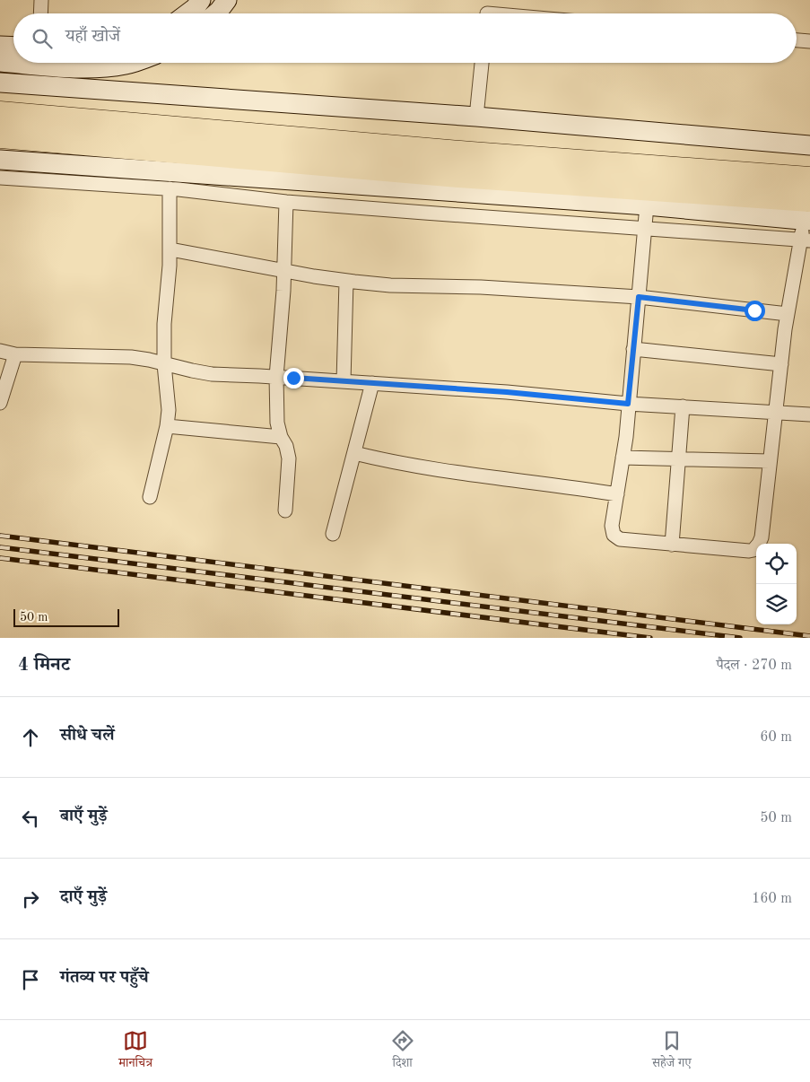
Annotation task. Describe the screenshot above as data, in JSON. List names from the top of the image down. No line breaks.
{"scale_bar":"50 m","page":{"search":"यहाँ खोजें","scale":"50 m","heading":["4 मिनट","पैदल · 270 m"],"list":[["सीधे चलें","60 m"],["बाएँ मुड़ें","50 m"],["दाएँ मुड़ें","160 m"],"गंतव्य पर पहुँचे"],"nav":["मानचित्र","दिशा","सहेजे गए"]}}
